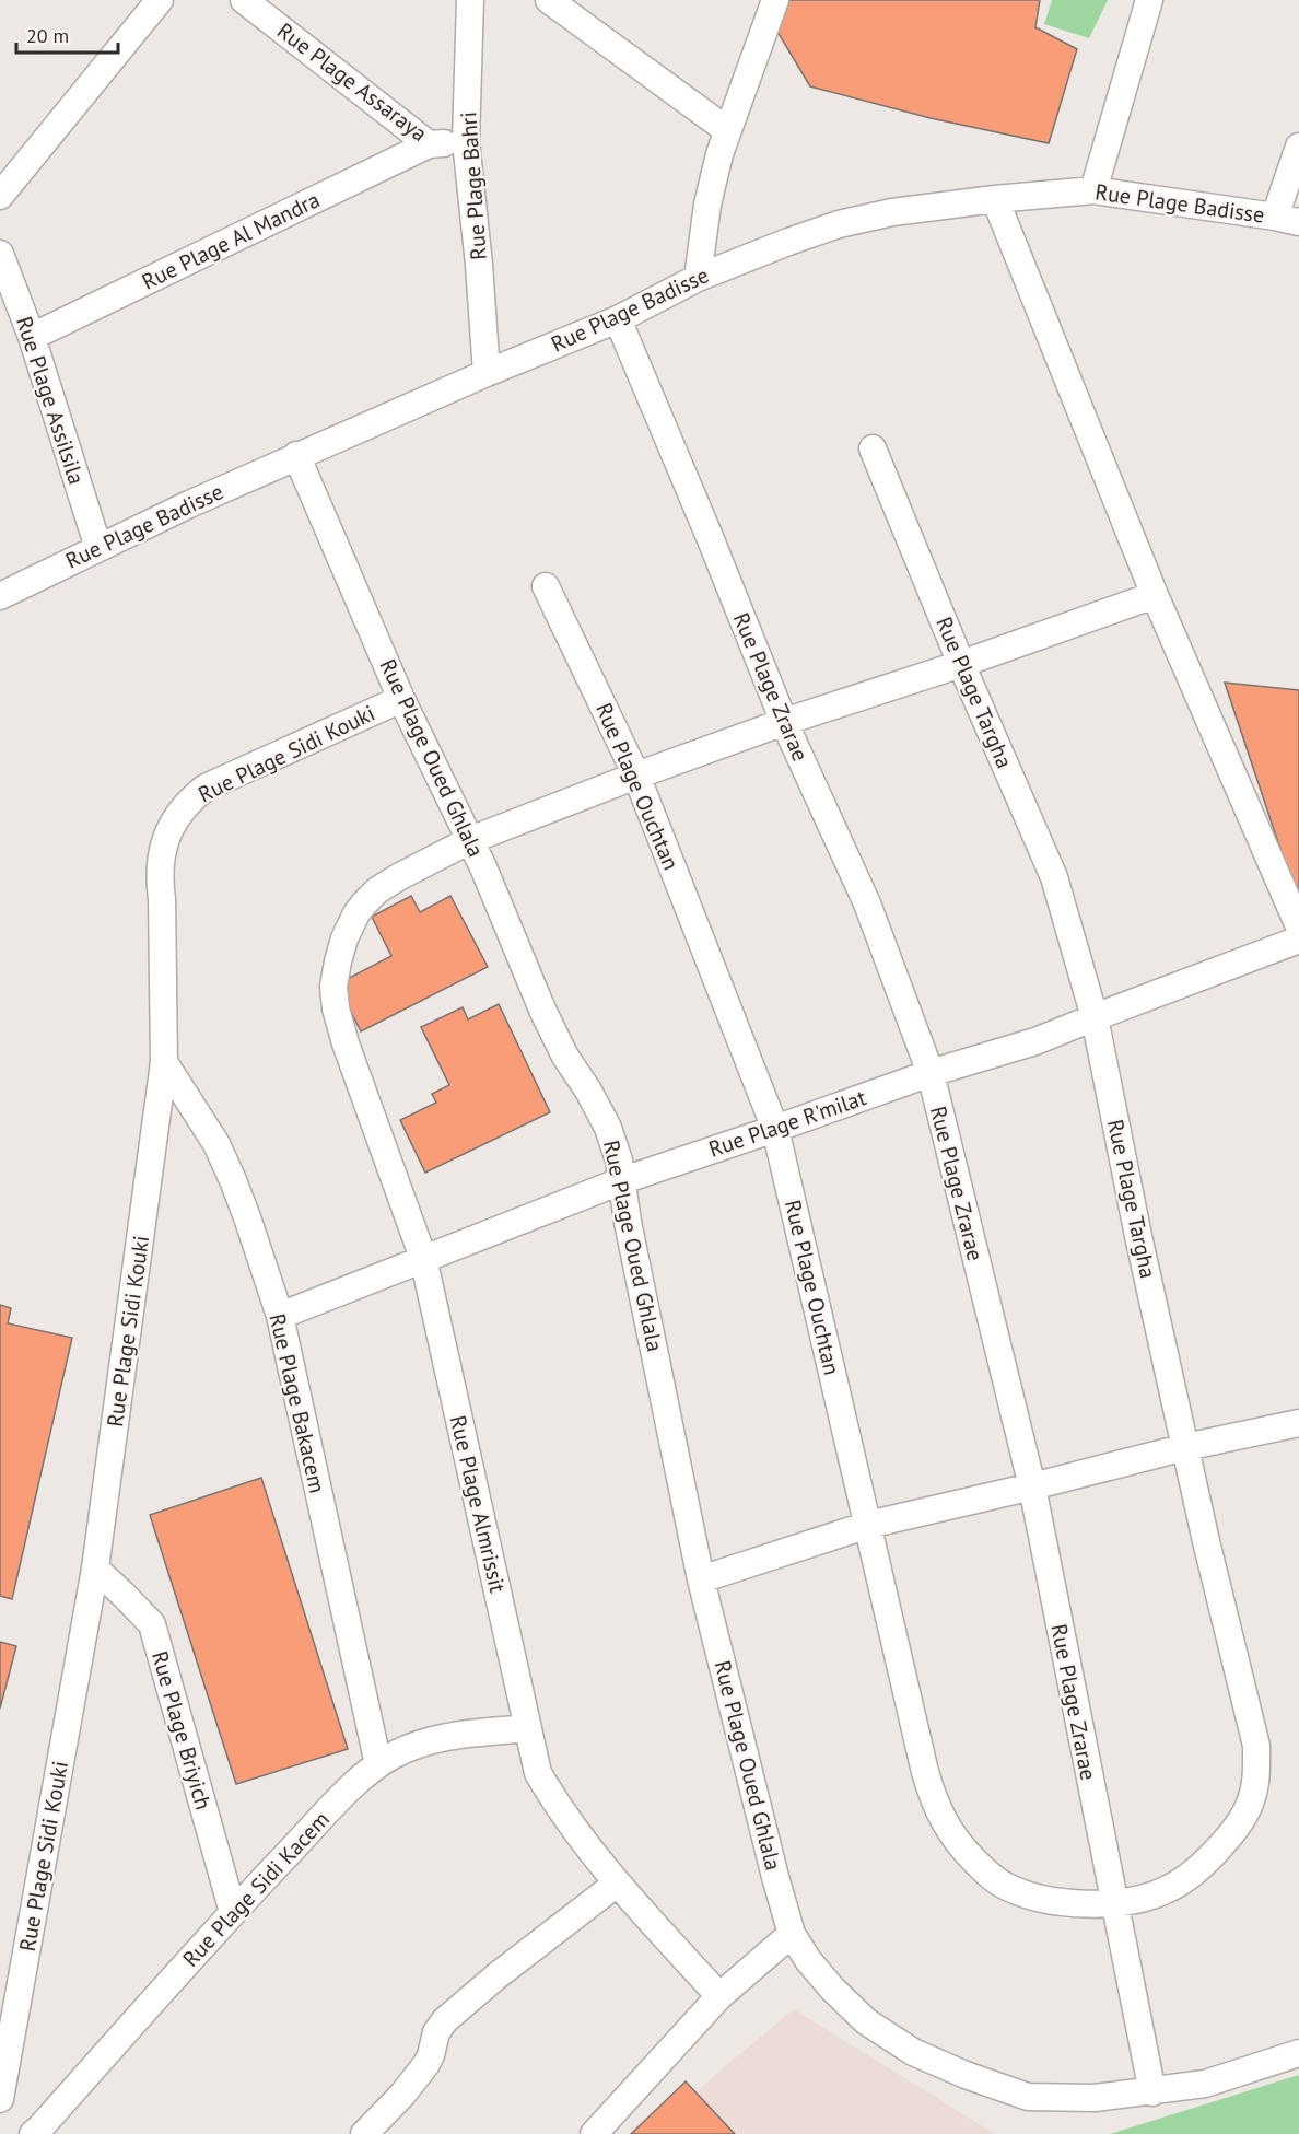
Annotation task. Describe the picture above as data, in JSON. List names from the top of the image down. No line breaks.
{"streets":{"street":["Rue Plage Assaraya","Rue Plage Bahri","Rue Plage Badisse","Rue Plage Al Mandra","Rue Plage Assilsila","Rue Plage Zrarae","Rue Plage Targha","Rue Plage Sidi Kouki","Rue Plage Oued Ghlala","Rue Plage Ouchtan","Rue Plage R'milat","Rue Plage Bakacem","Rue Plage Almrissit","Rue Plage Briyich","Rue Plage Sidi Kacem"]},"crossings":[["Rue Plage Assaraya","Rue Plage Bahri"],["Rue Plage Assaraya","Rue Plage Al Mandra"],["Rue Plage Bahri","Rue Plage Badisse"],["Rue Plage Badisse","Rue Plage Assilsila"],["Rue Plage Badisse","Rue Plage Zrarae"],["Rue Plage Badisse","Rue Plage Oued Ghlala"],["Rue Plage Al Mandra","Rue Plage Assilsila"],["Rue Plage Zrarae","Rue Plage Targha"],["Rue Plage Zrarae","Rue Plage Oued Ghlala"],["Rue Plage Zrarae","Rue Plage Ouchtan"],["Rue Plage Zrarae","Rue Plage R'milat"],["Rue Plage Zrarae","Rue Plage Almrissit"],["Rue Plage Targha","Rue Plage Ouchtan"],["Rue Plage Targha","Rue Plage R'milat"],["Rue Plage Targha","Rue Plage Almrissit"],["Rue Plage Sidi Kouki","Rue Plage Oued Ghlala"],["Rue Plage Sidi Kouki","Rue Plage Bakacem"],["Rue Plage Sidi Kouki","Rue Plage Briyich"],["Rue Plage Oued Ghlala","Rue Plage R'milat"],["Rue Plage Oued Ghlala","Rue Plage Almrissit"],["Rue Plage Ouchtan","Rue Plage R'milat"],["Rue Plage Ouchtan","Rue Plage Almrissit"],["Rue Plage R'milat","Rue Plage Bakacem"],["Rue Plage R'milat","Rue Plage Almrissit"],["Rue Plage Bakacem","Rue Plage Sidi Kacem"],["Rue Plage Almrissit","Rue Plage Sidi Kacem"],["Rue Plage Briyich","Rue Plage Sidi Kacem"]],"scale_bar":"20 m"}
